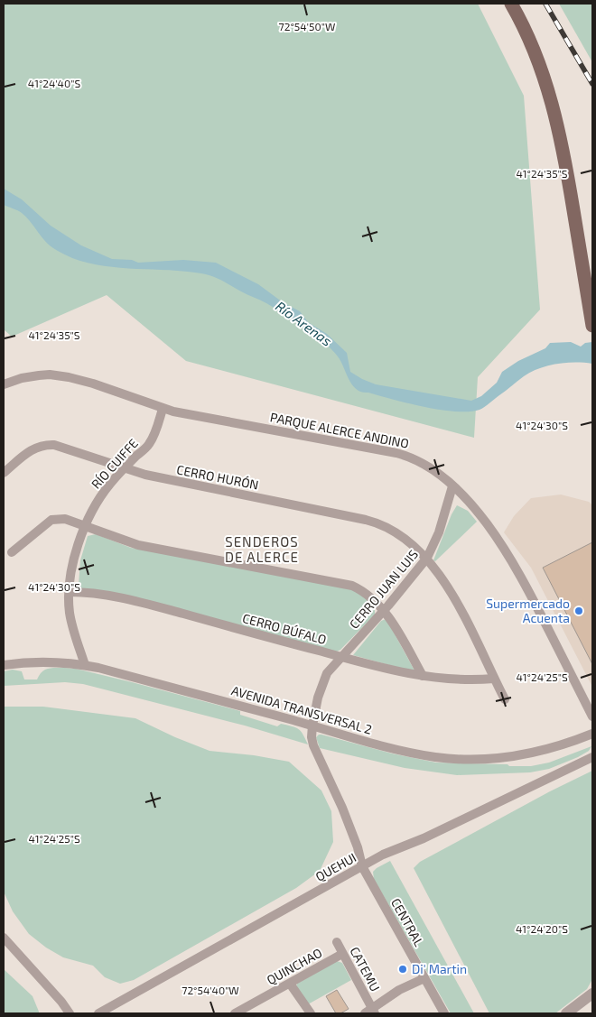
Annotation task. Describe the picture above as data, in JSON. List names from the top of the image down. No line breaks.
{"streets":{"street":["PARQUE ALERCE ANDINO","RÍO CUIFFE","CERRO HURÓN","CERRO JUAN LUIS","CERRO BÚFALO","AVENIDA TRANSVERSAL 2","QUEHUI","CENTRAL","QUINCHAO","CATEMU"]},"crossings":[["PARQUE ALERCE ANDINO","RÍO CUIFFE"],["PARQUE ALERCE ANDINO","CERRO JUAN LUIS"],["RÍO CUIFFE","CERRO HURÓN"],["RÍO CUIFFE","CERRO BÚFALO"],["RÍO CUIFFE","AVENIDA TRANSVERSAL 2"],["CERRO HURÓN","CERRO JUAN LUIS"],["CERRO HURÓN","CERRO BÚFALO"],["CERRO JUAN LUIS","CERRO BÚFALO"],["CERRO JUAN LUIS","AVENIDA TRANSVERSAL 2"],["CERRO JUAN LUIS","CENTRAL"],["AVENIDA TRANSVERSAL 2","CENTRAL"],["QUEHUI","CENTRAL"],["QUINCHAO","CATEMU"]],"districts":["SENDEROS DE ALERCE"],"water":["Río Arenas"],"places":["Supermercado Acuenta","Di' Martin"],"coordinates":["72°54'50\"W","41°24'40\"S","41°24'35\"S","41°24'30\"S","41°24'25\"S","41°24'20\"S","72°54'40\"W"]}
